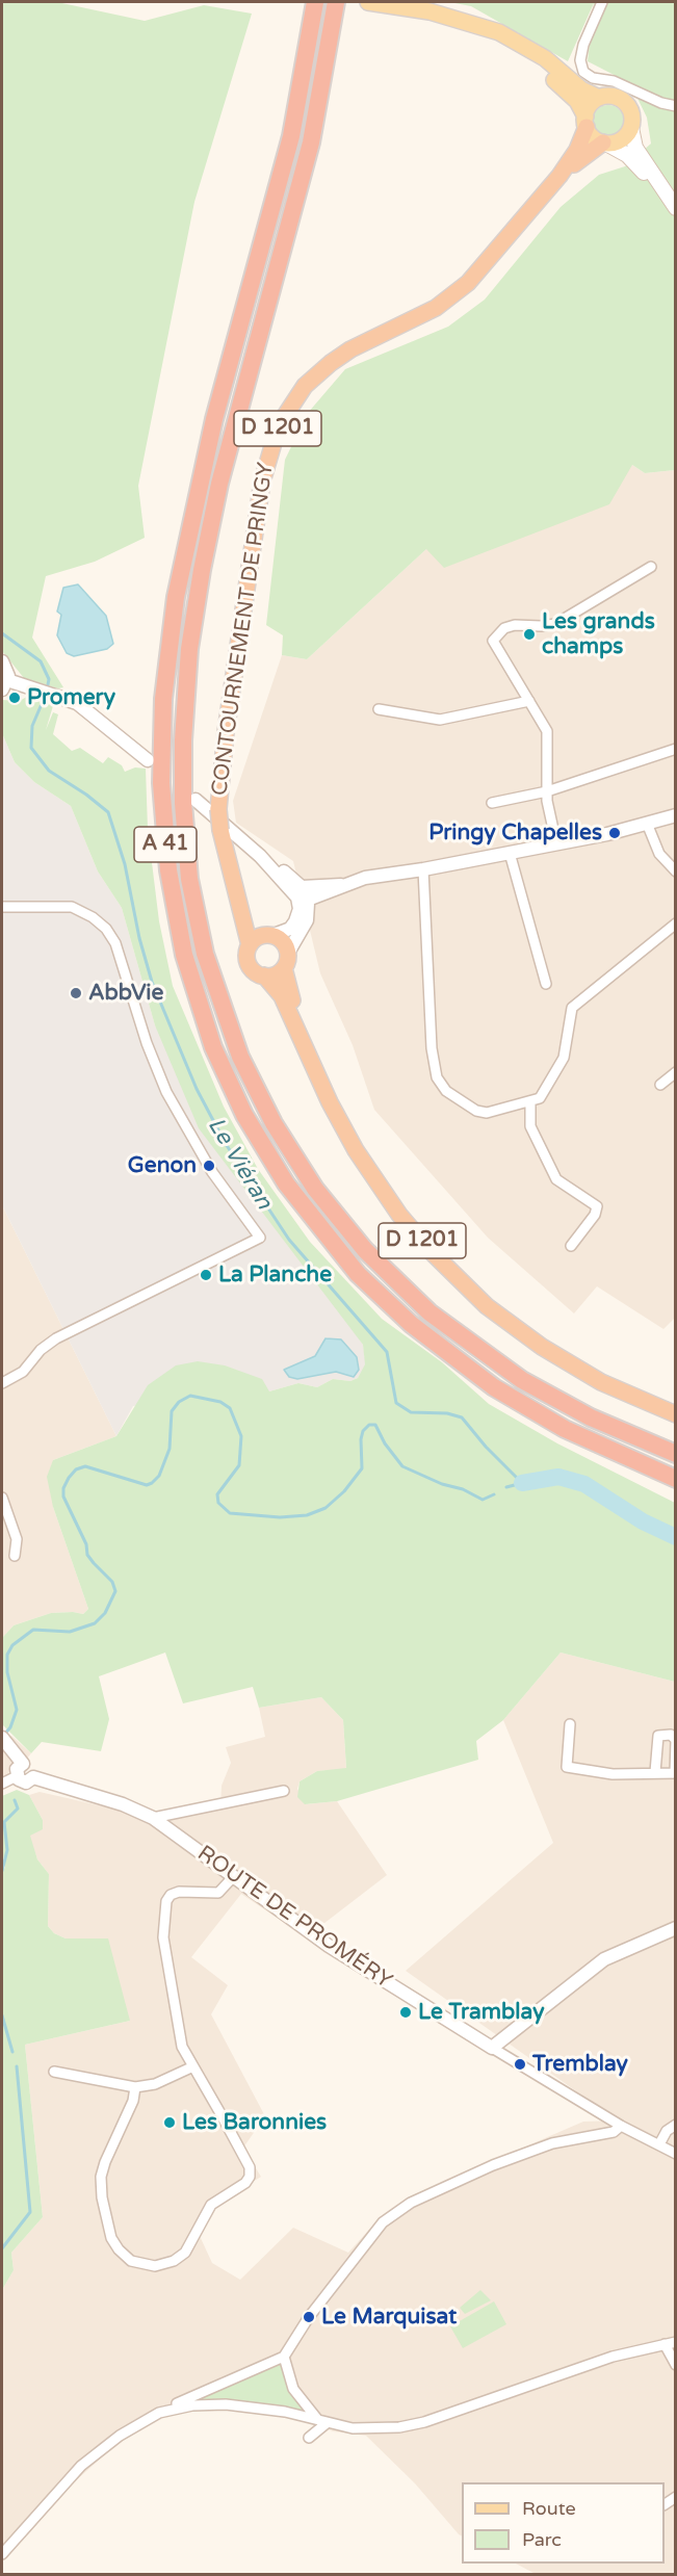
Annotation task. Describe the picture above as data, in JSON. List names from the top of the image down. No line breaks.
{"streets":{"highway":["D 1201","CONTOURNEMENT DE PRINGY","A 41"],"street":["ROUTE DE PROMÉRY"]},"crossings":[["D 1201","CONTOURNEMENT DE PRINGY"]],"water":["Le Viéran"],"places":["Les grands champs","Promery","Pringy Chapelles","AbbVie","Genon","La Planche","Le Tramblay","Tremblay","Les Baronnies","Le Marquisat"],"legend":["Route","Parc"]}
